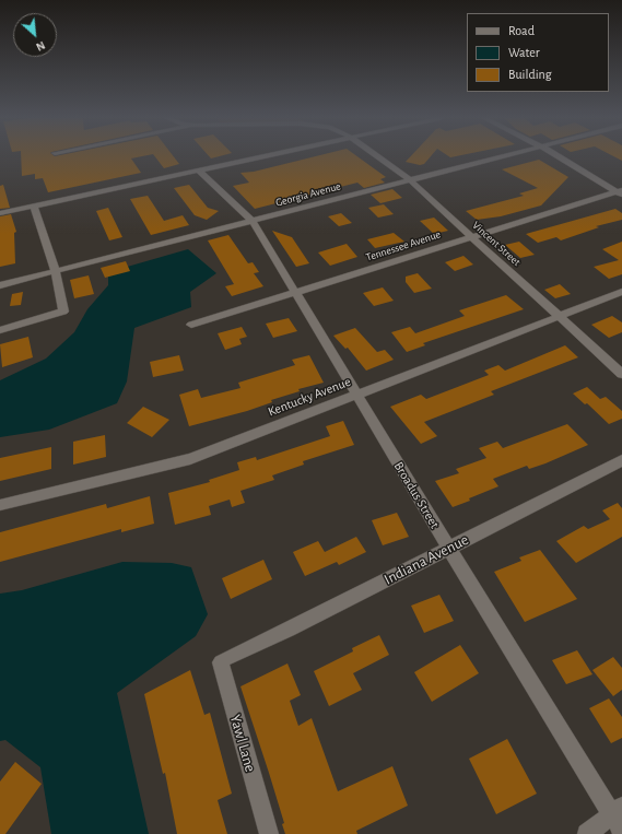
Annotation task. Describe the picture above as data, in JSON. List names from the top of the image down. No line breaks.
{"streets":{"street":["Georgia Avenue","Vincent Street","Tennessee Avenue","Kentucky Avenue","Broadus Street","Indiana Avenue","Yawl Lane"]},"crossings":[["Georgia Avenue","Vincent Street"],["Georgia Avenue","Broadus Street"],["Vincent Street","Tennessee Avenue"],["Vincent Street","Kentucky Avenue"],["Tennessee Avenue","Broadus Street"],["Kentucky Avenue","Broadus Street"],["Broadus Street","Indiana Avenue"],["Indiana Avenue","Yawl Lane"]],"legend":["Road","Water","Building"],"north":"bottom right"}
